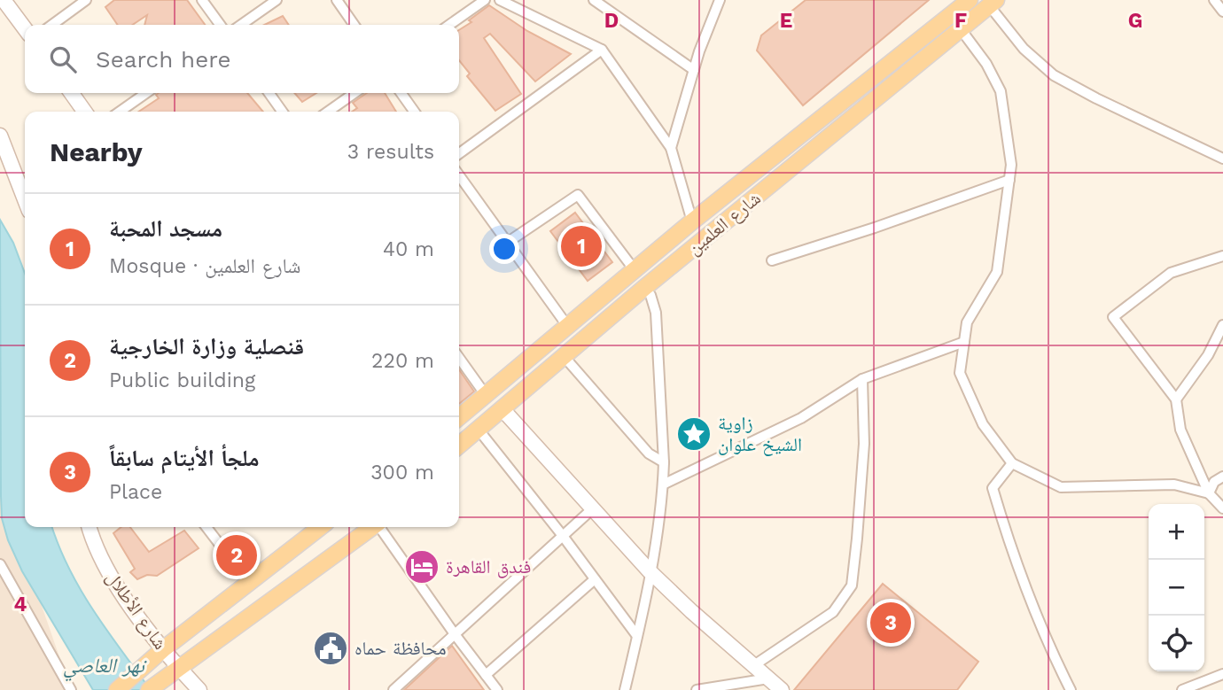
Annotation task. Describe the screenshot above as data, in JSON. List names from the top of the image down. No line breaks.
{"streets":{"main road":["شارع العلمين","شارع الأطلال"]},"water":["نهر العاصي"],"places":{"place":["زاوية الشيخ علوان"],"hotel":["فندق القاهرة"],"public building":["محافظة حماه"]},"page":{"search":"Search here","heading":["Nearby","3 results"],"list":[{"mark":"1","name":"مسجد المحبة","note":"Mosque · شارع العلمين","value":"40 m"},{"mark":"2","name":"قنصلية وزارة الخارجية","note":"Public building","value":"220 m"},{"mark":"3","name":"ملجأ الأيتام سابقاً","note":"Place","value":"300 m"}],"pins":["1","2","3"],"map_buttons":["+","−"]},"grid":{"columns":["D","E","F","G"],"rows":["4"]}}
